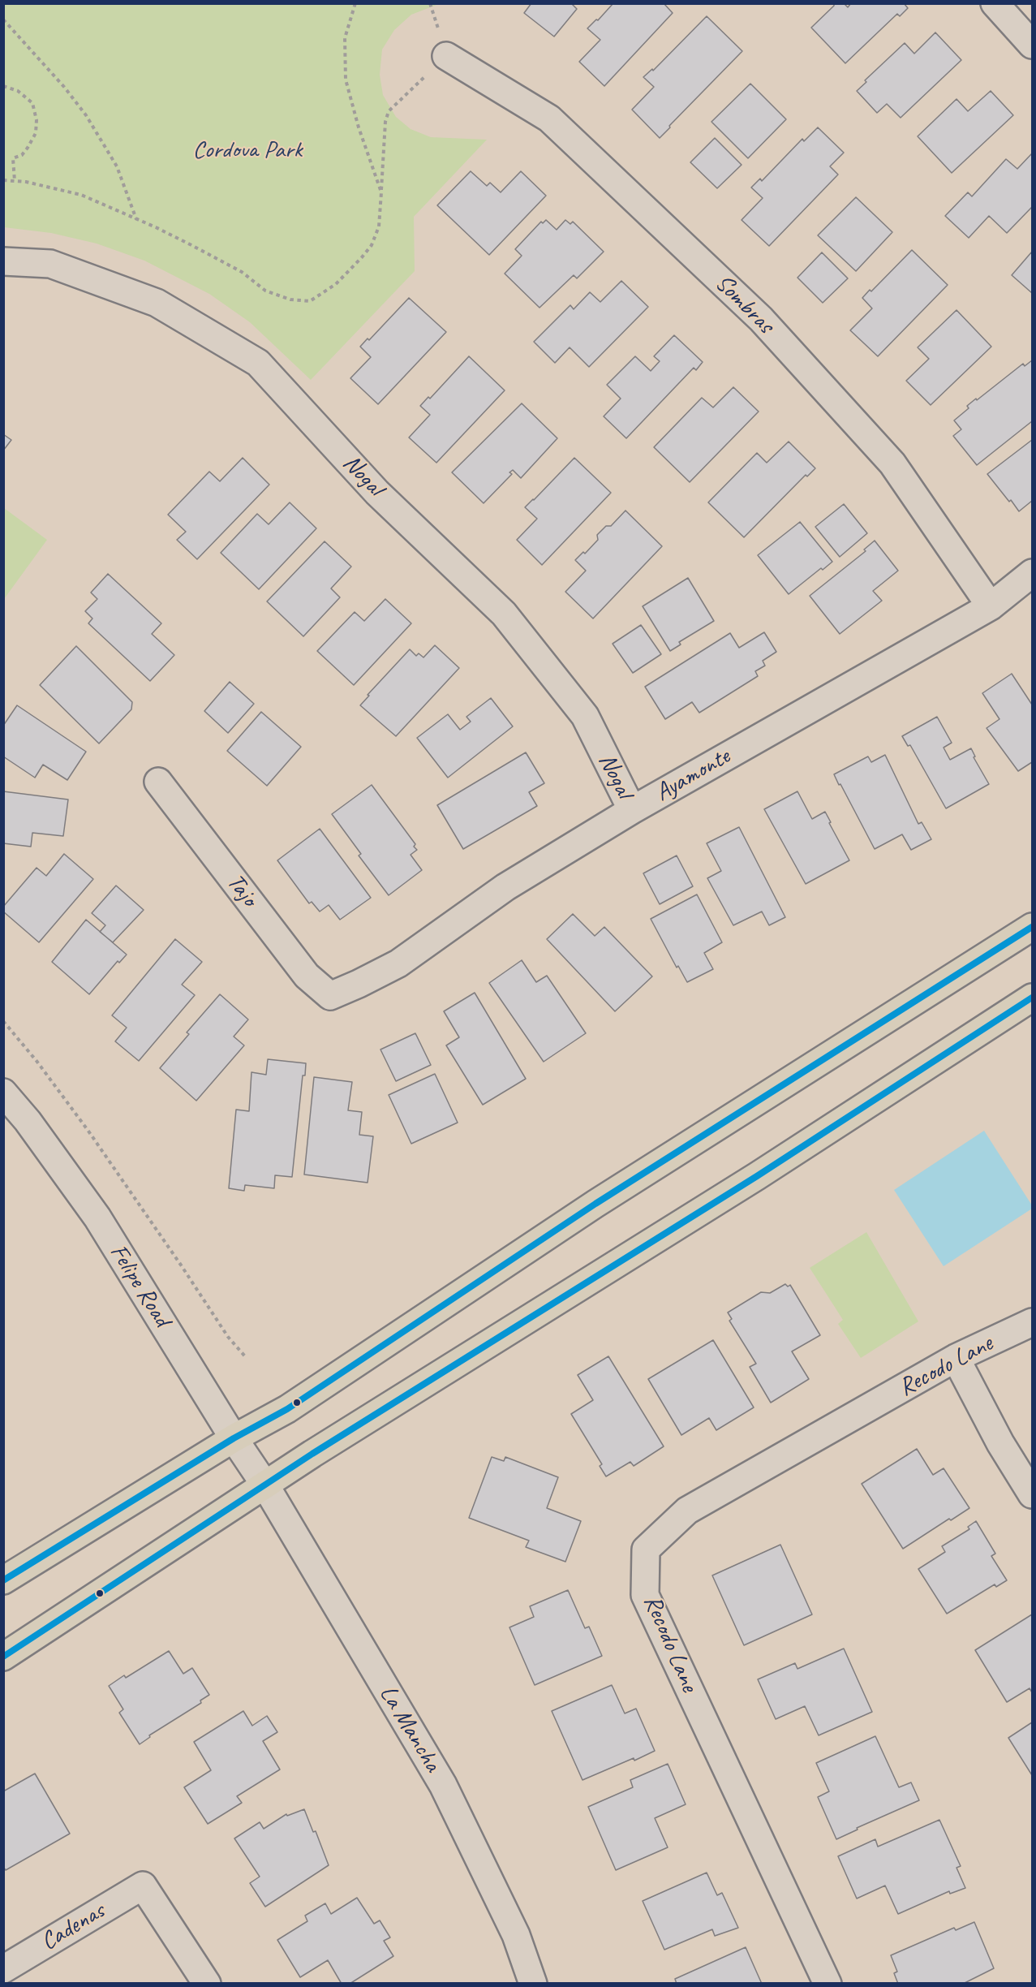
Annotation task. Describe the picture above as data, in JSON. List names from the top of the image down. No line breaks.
{"streets":{"street":["Sombras","Nogal","Ayamonte","Tajo","Felipe Road","Recodo Lane","La Mancha","Cadenas"]},"crossings":[["Sombras","Ayamonte"],["Nogal","Ayamonte"],["Ayamonte","Tajo"],["Felipe Road","La Mancha"]],"parks":["Cordova Park"]}
